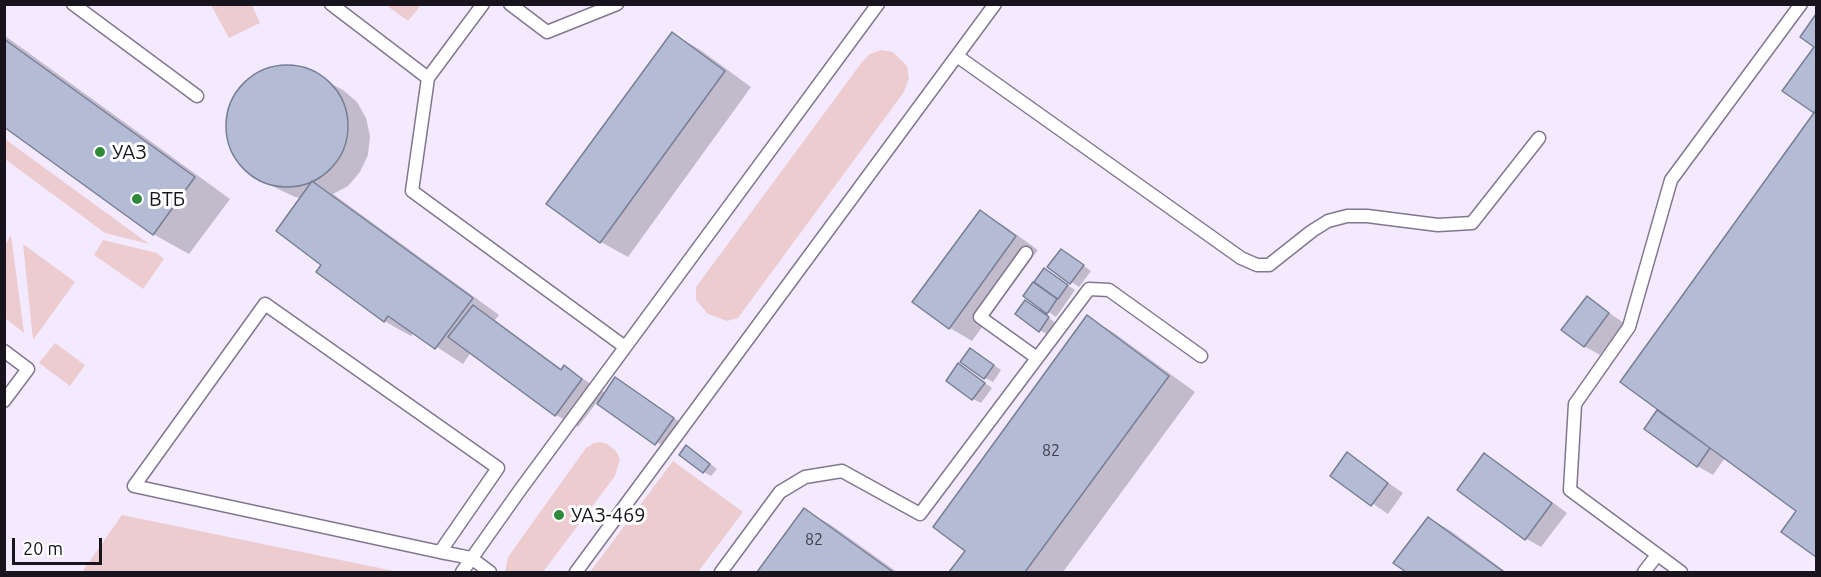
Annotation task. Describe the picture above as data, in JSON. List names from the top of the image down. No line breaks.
{"places":["УАЗ","ВТБ","УАЗ-469"],"house_numbers":["82","82"],"scale_bar":"20 m"}
